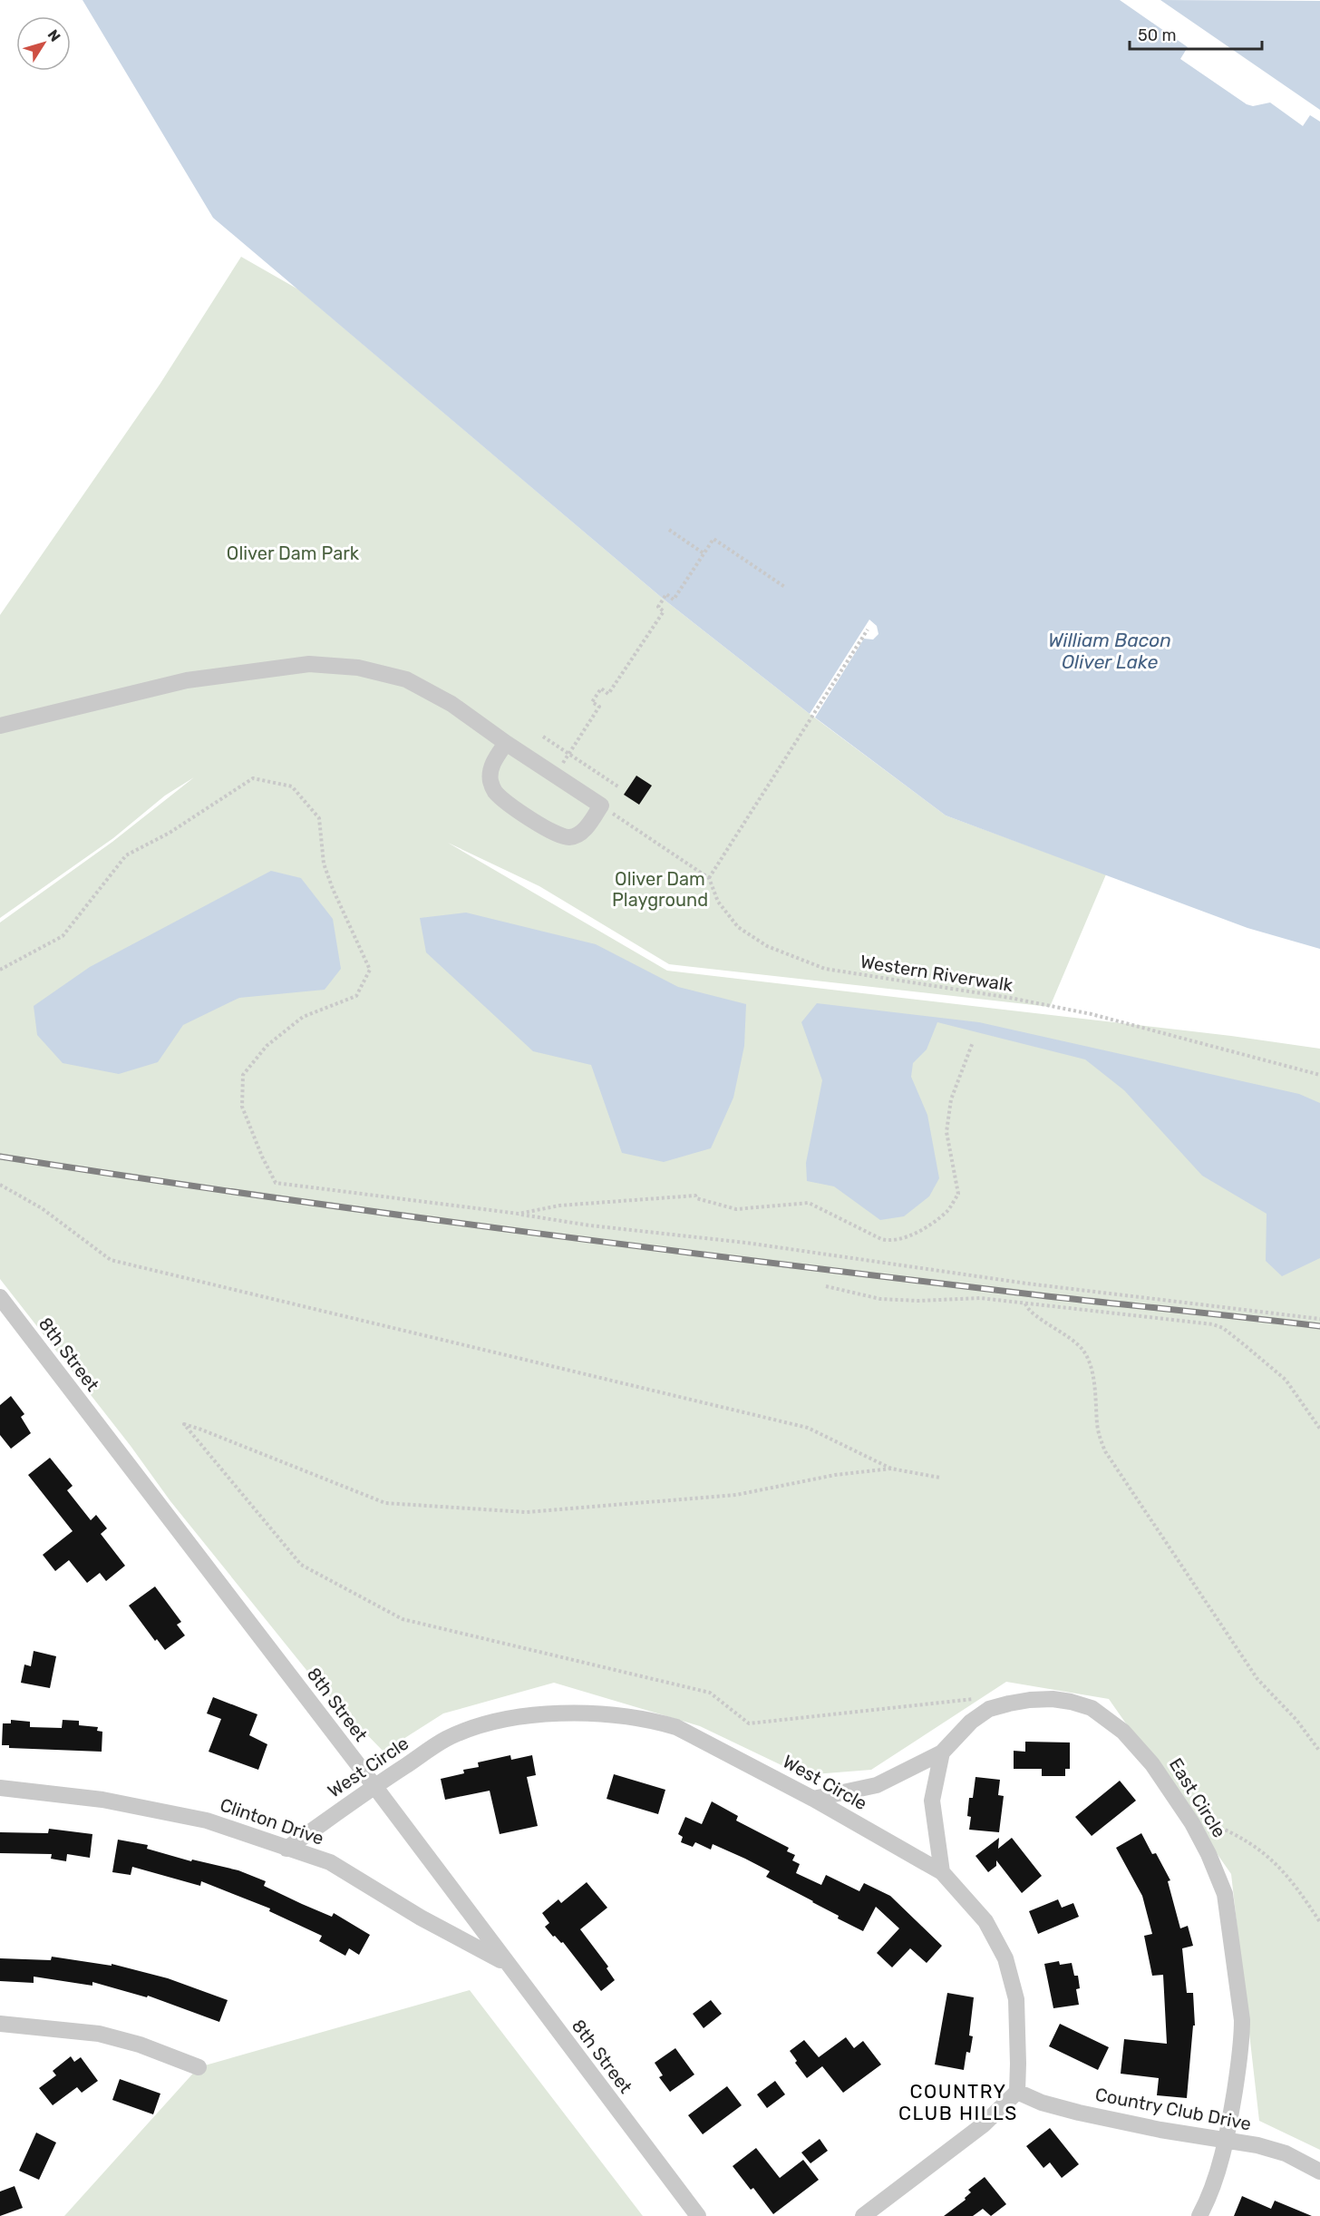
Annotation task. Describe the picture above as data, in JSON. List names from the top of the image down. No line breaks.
{"streets":{"street":["8th Street","West Circle","East Circle","Clinton Drive","Country Club Drive"],"path":["Western Riverwalk"]},"crossings":[["8th Street","West Circle"],["8th Street","Clinton Drive"],["West Circle","Clinton Drive"],["West Circle","Country Club Drive"],["East Circle","Country Club Drive"]],"districts":["COUNTRY CLUB HILLS"],"water":["William Bacon Oliver Lake"],"parks":["Oliver Dam Park","Oliver Dam Playground"],"scale_bar":"50 m","north":"top right"}
